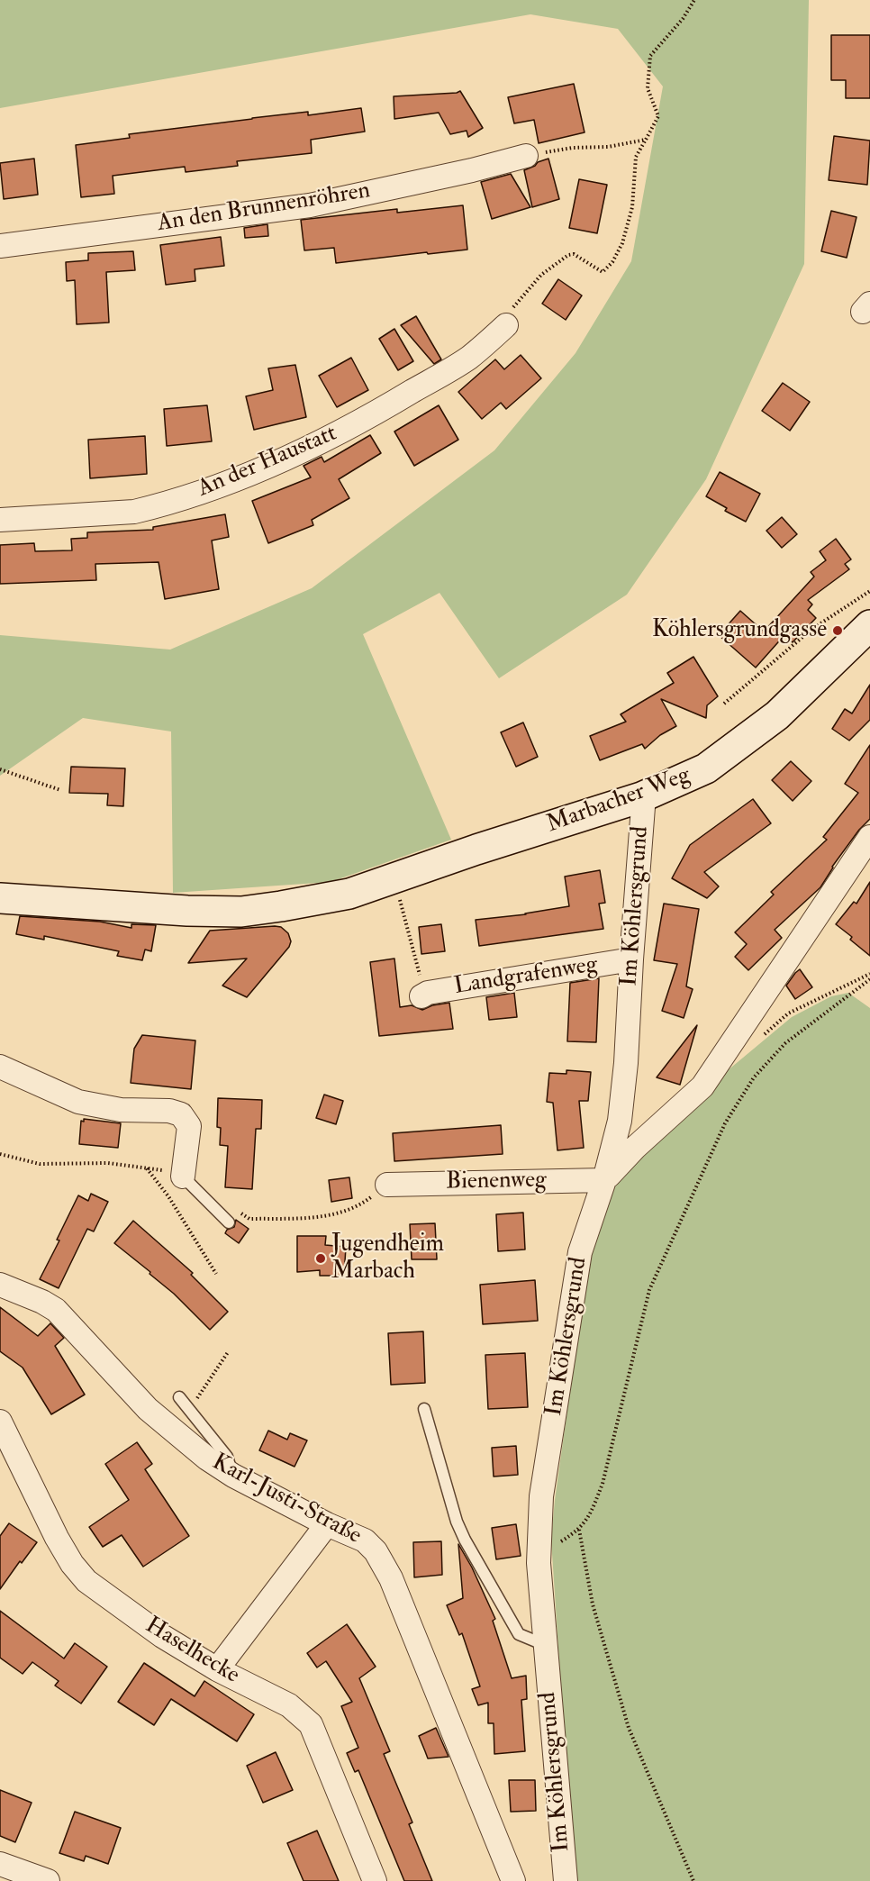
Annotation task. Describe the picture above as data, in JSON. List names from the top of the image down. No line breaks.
{"streets":{"main road":["Marbacher Weg"],"street":["An den Brunnenröhren","An der Haustatt","Im Köhlersgrund","Landgrafenweg","Bienenweg","Karl-Justi-Straße","Haselhecke"]},"crossings":[["Marbacher Weg","Im Köhlersgrund"],["Im Köhlersgrund","Landgrafenweg"],["Im Köhlersgrund","Bienenweg"]],"places":["Köhlersgrundgasse","Jugendheim Marbach"]}
